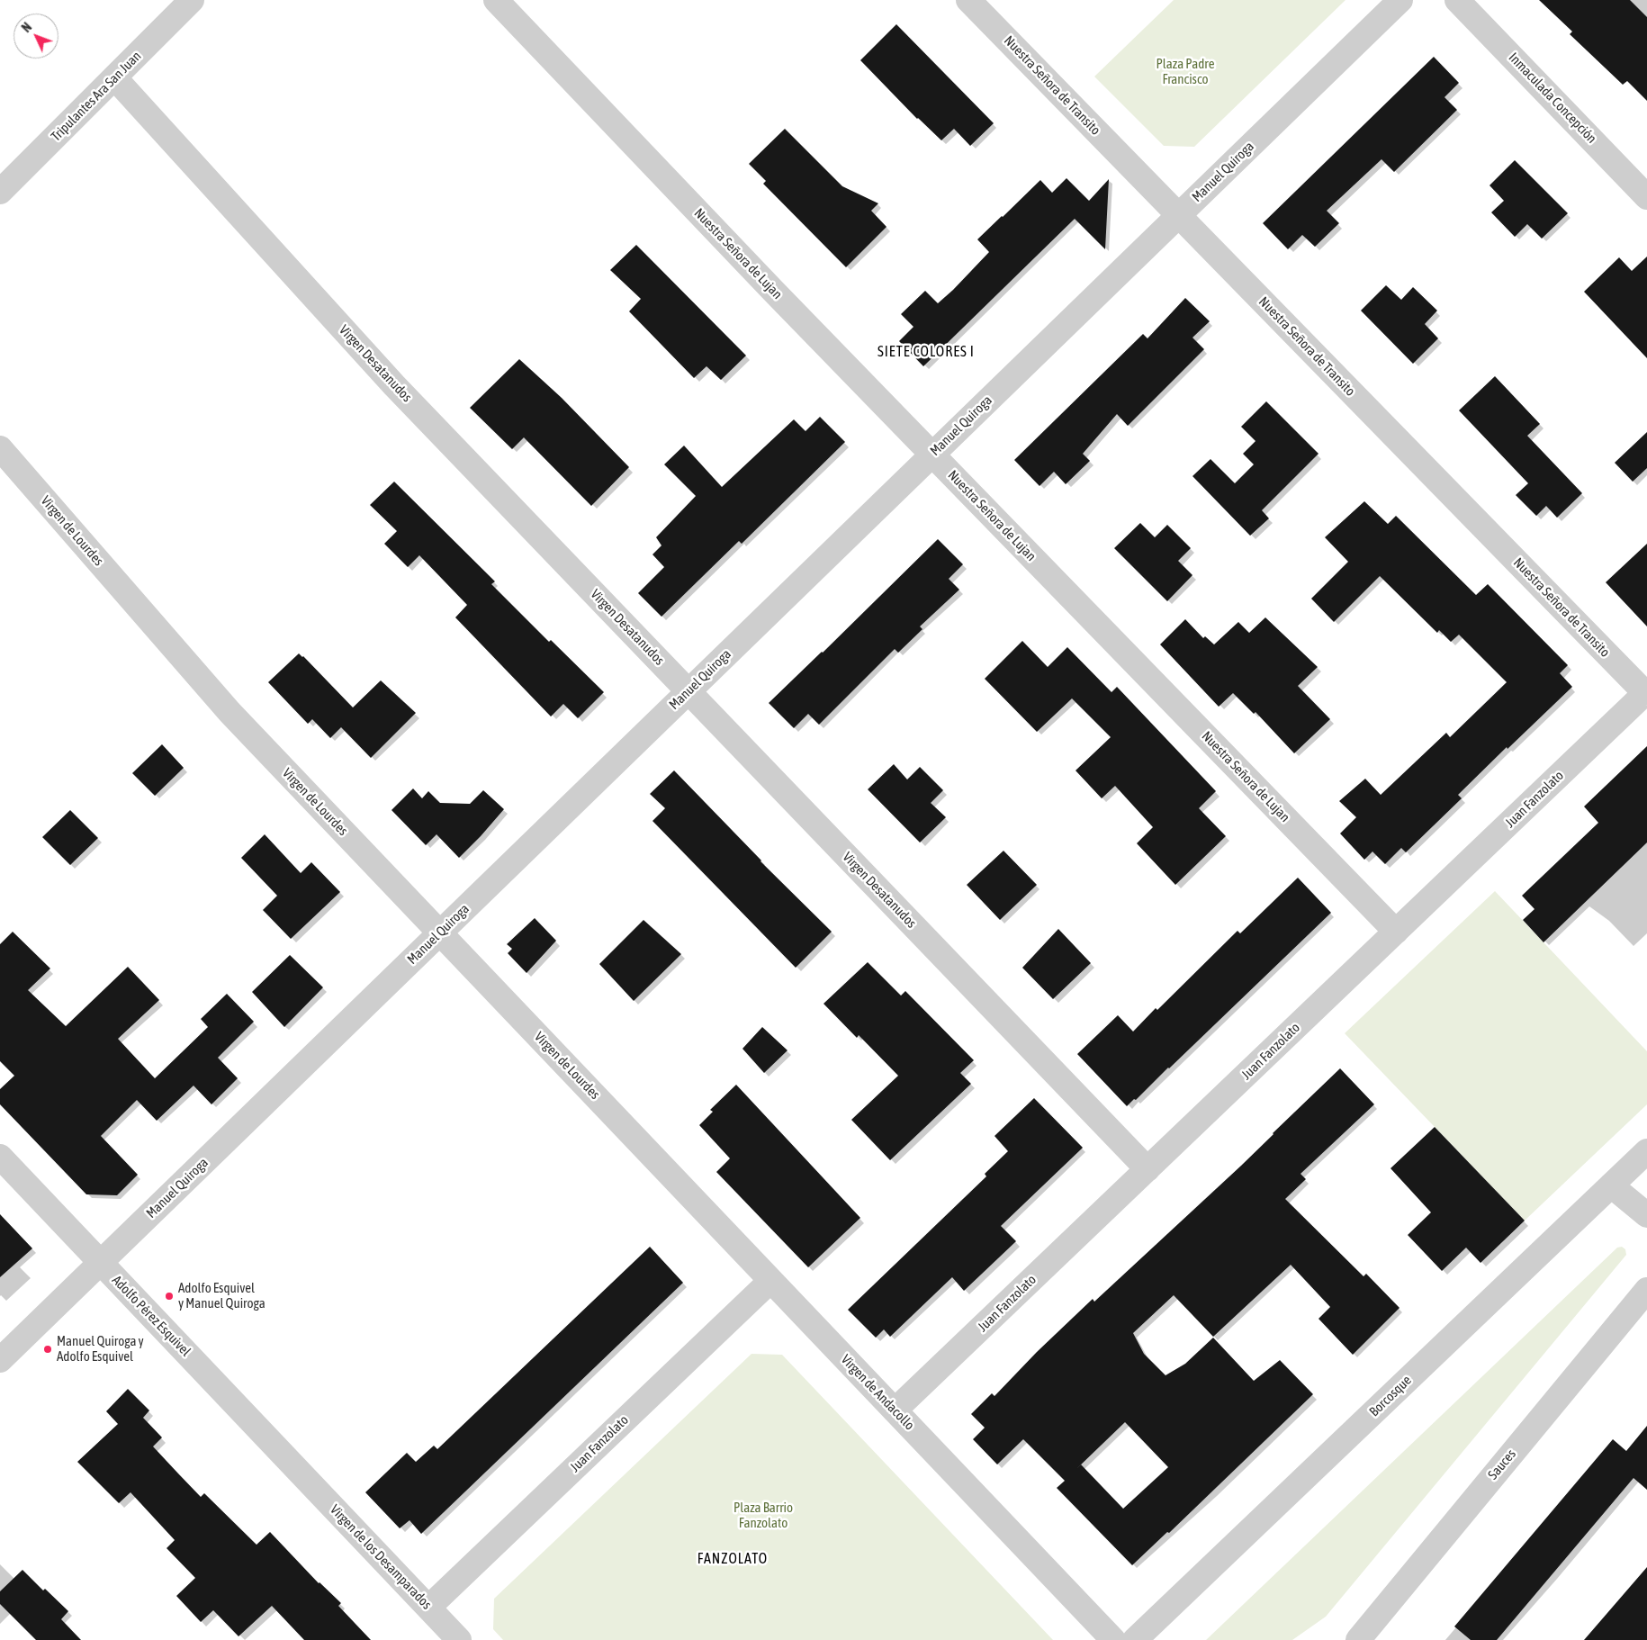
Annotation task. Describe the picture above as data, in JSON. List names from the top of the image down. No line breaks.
{"streets":{"street":["Nuestra Señora de Transito","Tripulantes Ara San Juan","Inmaculada Concepción","Manuel Quiroga","Nuestra Señora de Lujan","Virgen Desatanudos","Virgen de Lourdes","Juan Fanzolato","Adolfo Pérez Esquivel","Virgen de Andacollo","Borcosque","Sauces","Virgen de los Desamparados"]},"crossings":[["Nuestra Señora de Transito","Manuel Quiroga"],["Nuestra Señora de Transito","Juan Fanzolato"],["Tripulantes Ara San Juan","Virgen Desatanudos"],["Manuel Quiroga","Nuestra Señora de Lujan"],["Manuel Quiroga","Virgen Desatanudos"],["Manuel Quiroga","Virgen de Lourdes"],["Manuel Quiroga","Adolfo Pérez Esquivel"],["Nuestra Señora de Lujan","Juan Fanzolato"],["Virgen Desatanudos","Juan Fanzolato"],["Virgen de Lourdes","Virgen de Andacollo"],["Juan Fanzolato","Virgen de Andacollo"],["Juan Fanzolato","Virgen de los Desamparados"],["Adolfo Pérez Esquivel","Virgen de los Desamparados"]],"districts":["SIETE COLORES I","FANZOLATO"],"parks":["Plaza Padre Francisco","Plaza Barrio Fanzolato"],"places":["Adolfo Esquivel y Manuel Quiroga","Manuel Quiroga y Adolfo Esquivel"],"north":"top left"}
